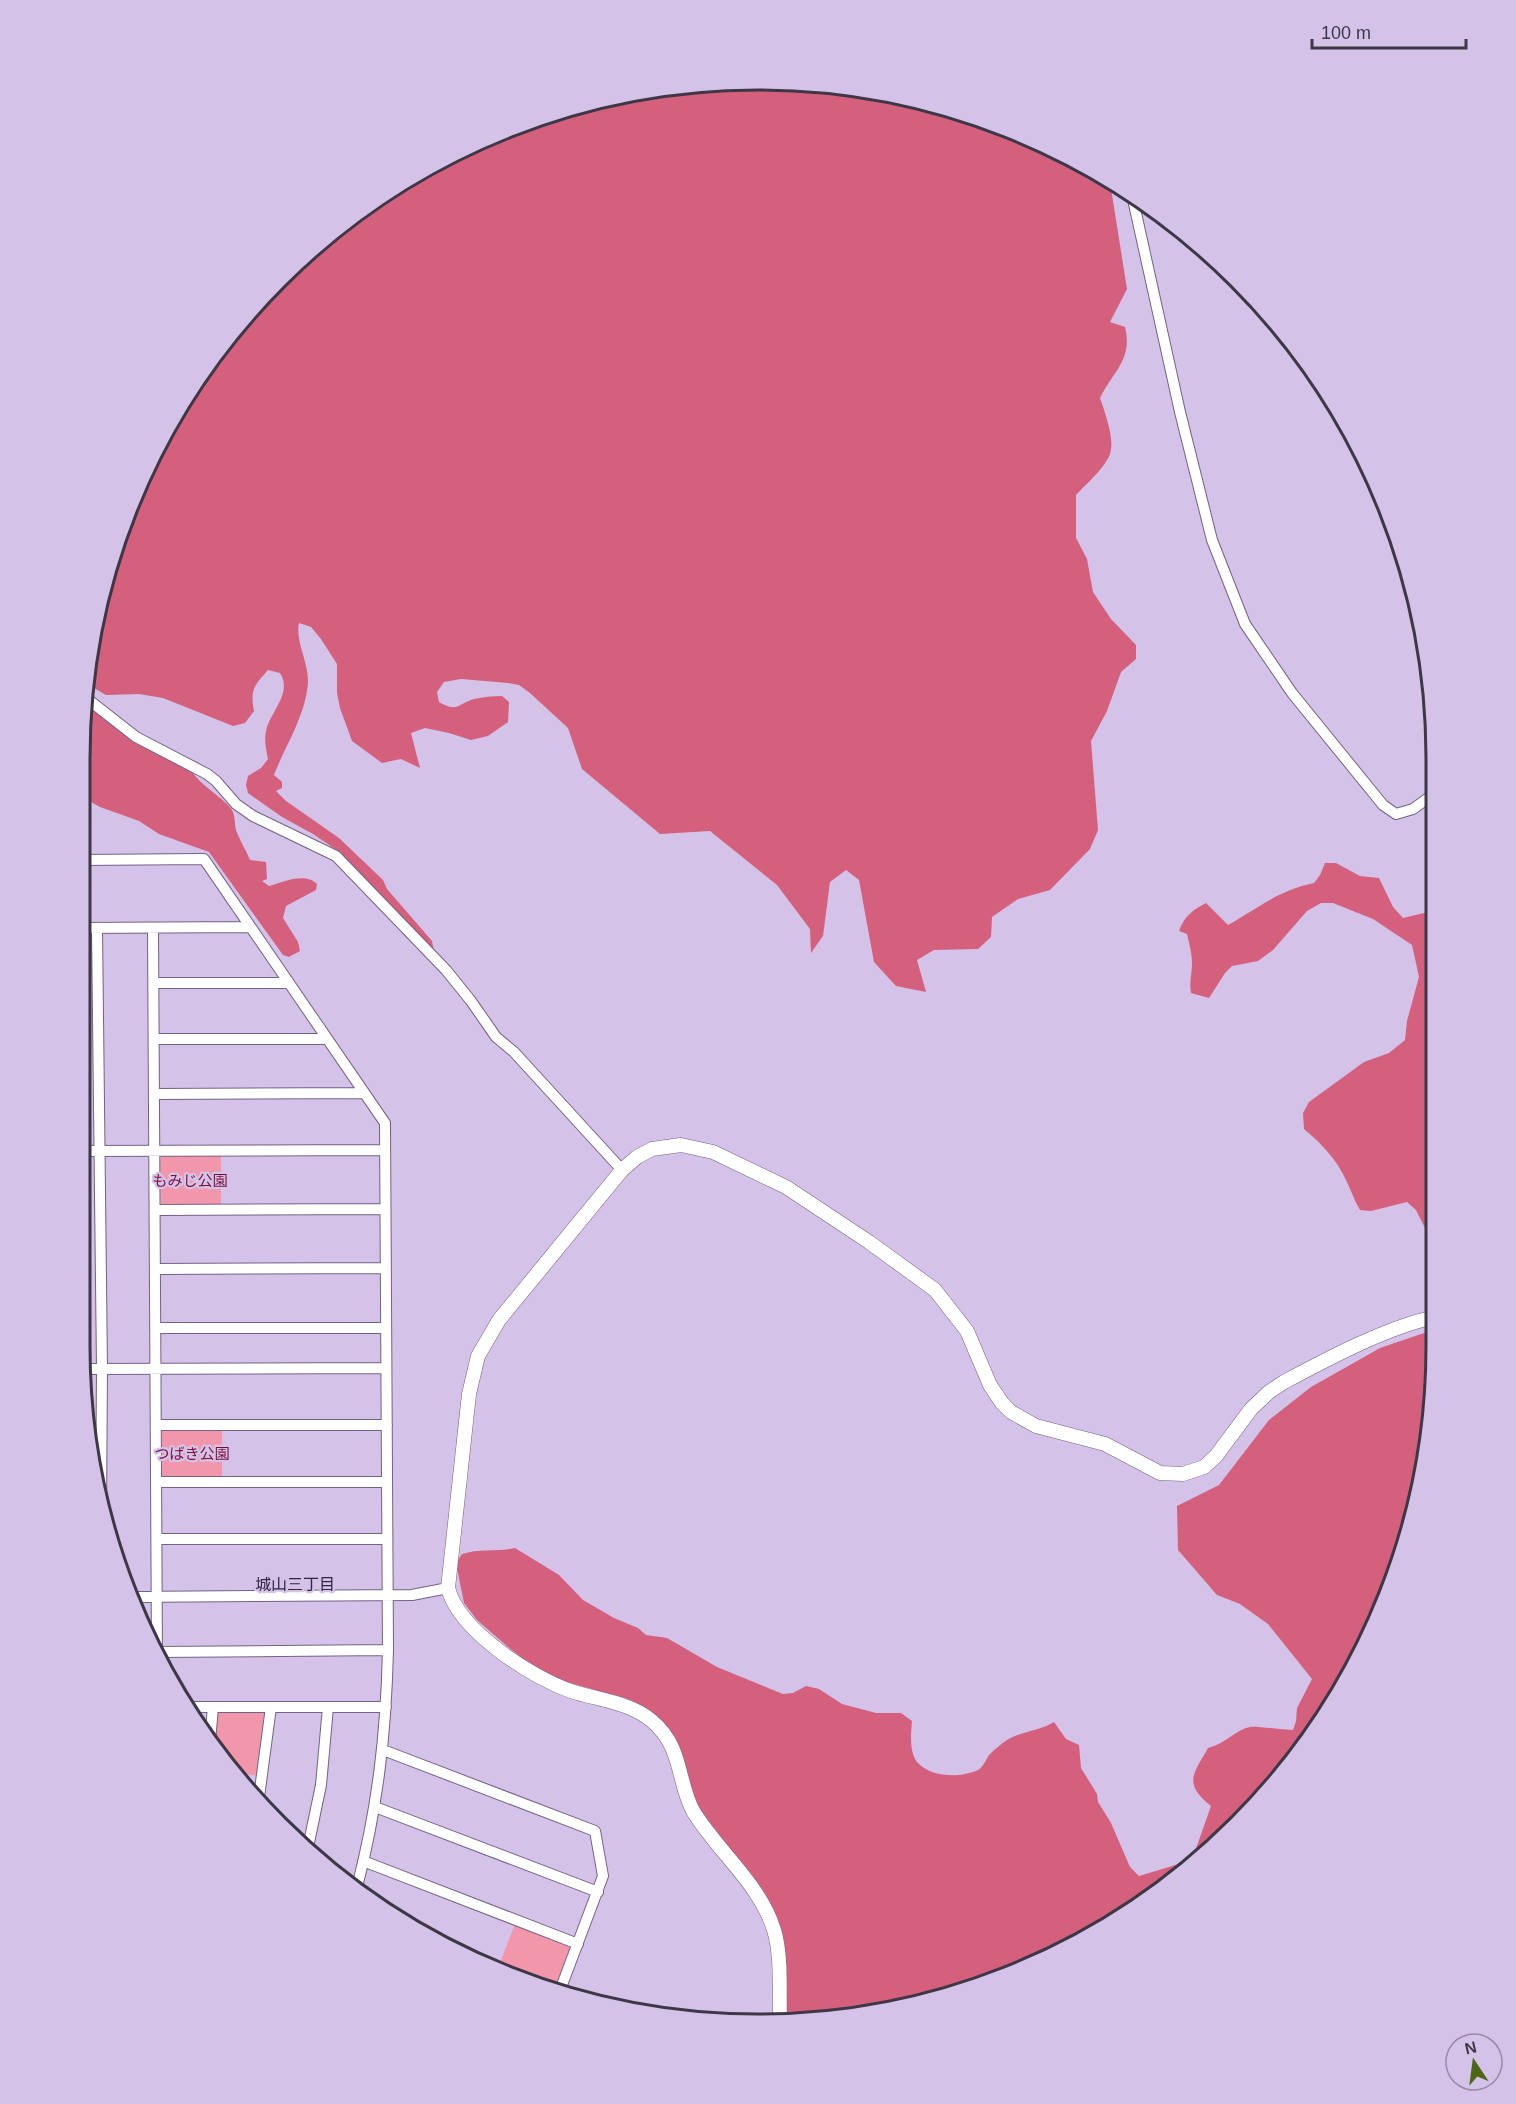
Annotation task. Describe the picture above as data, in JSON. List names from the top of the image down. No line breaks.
{"districts":["城山三丁目"],"parks":["もみじ公園","つばき公園"],"scale_bar":"100 m","north":"top"}
